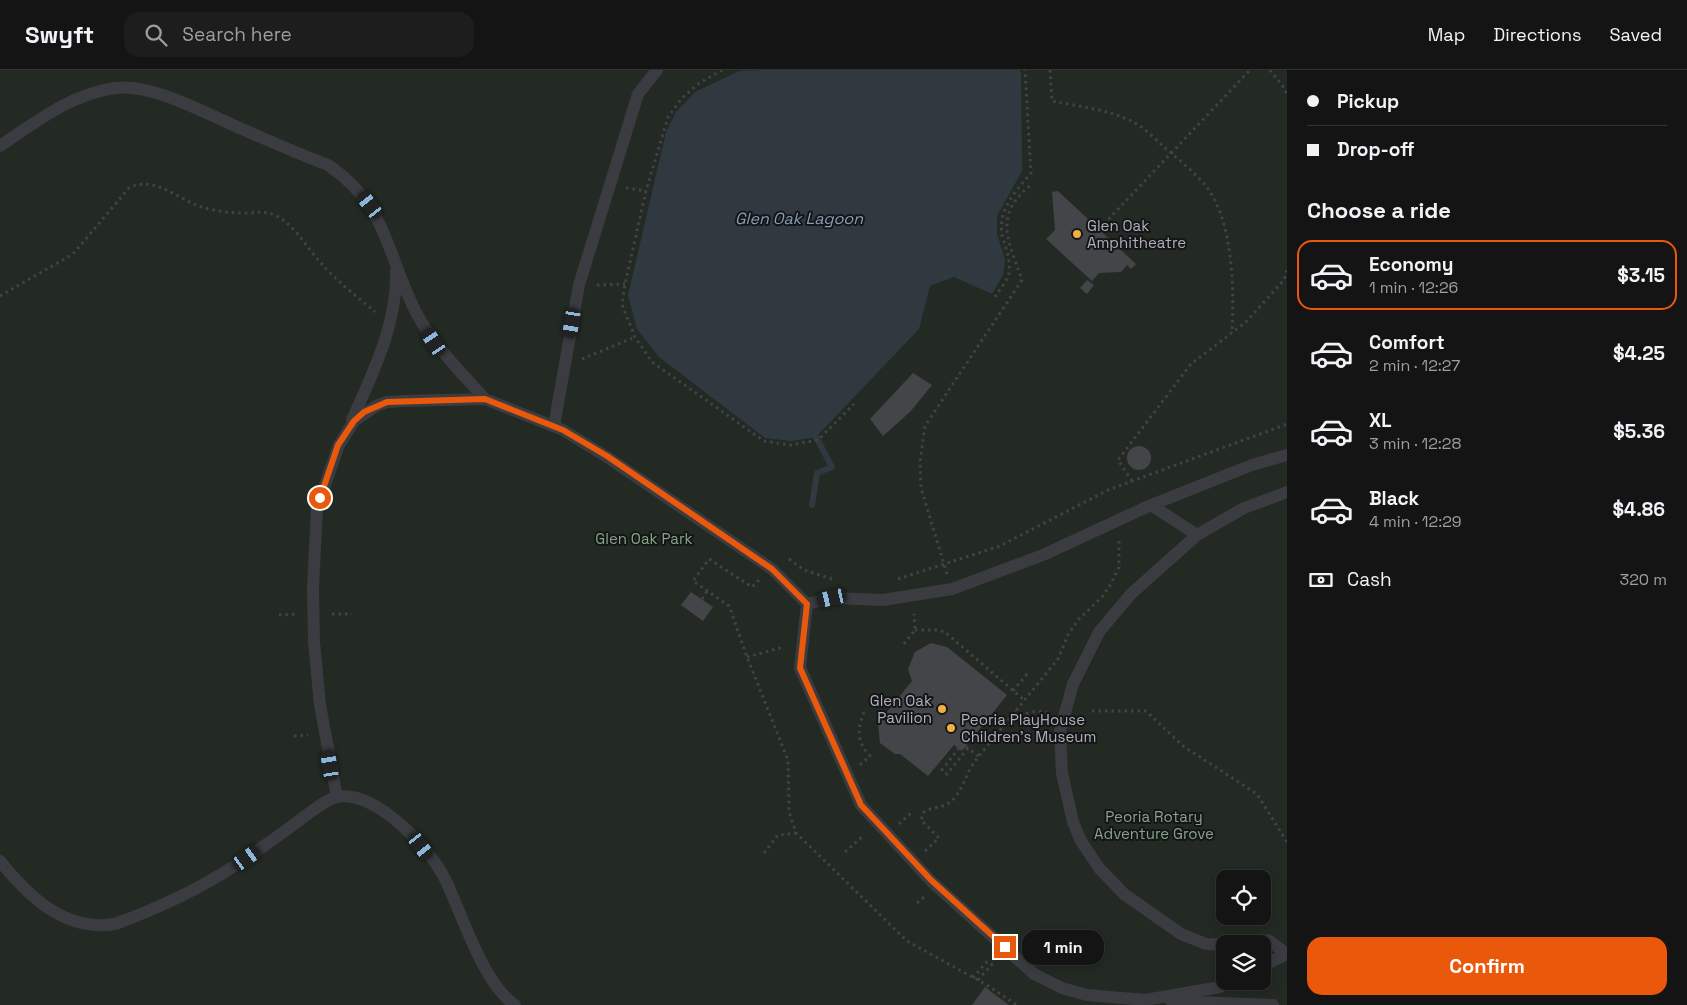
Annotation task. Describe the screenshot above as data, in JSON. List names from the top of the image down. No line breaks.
{"water":["Glen Oak Lagoon"],"parks":["Glen Oak Park","Peoria Rotary Adventure Grove"],"places":["Glen Oak Amphitheatre","Glen Oak Pavilion","Peoria PlayHouse Children's Museum"],"page":{"header":"Swyft","search":"Search here","nav":["Map","Directions","Saved"],"banner":["Pickup","Drop-off"],"heading":"Choose a ride","list":[{"name":"Economy","note":"1 min · 12:26","value":"$3.15"},{"name":"Comfort","note":"2 min · 12:27","value":"$4.25"},{"name":"XL","note":"3 min · 12:28","value":"$5.36"},{"name":"Black","note":"4 min · 12:29","value":"$4.86"}],"pay":["Cash","320 m"],"buttons":"Confirm","bubble":"1 min"}}
